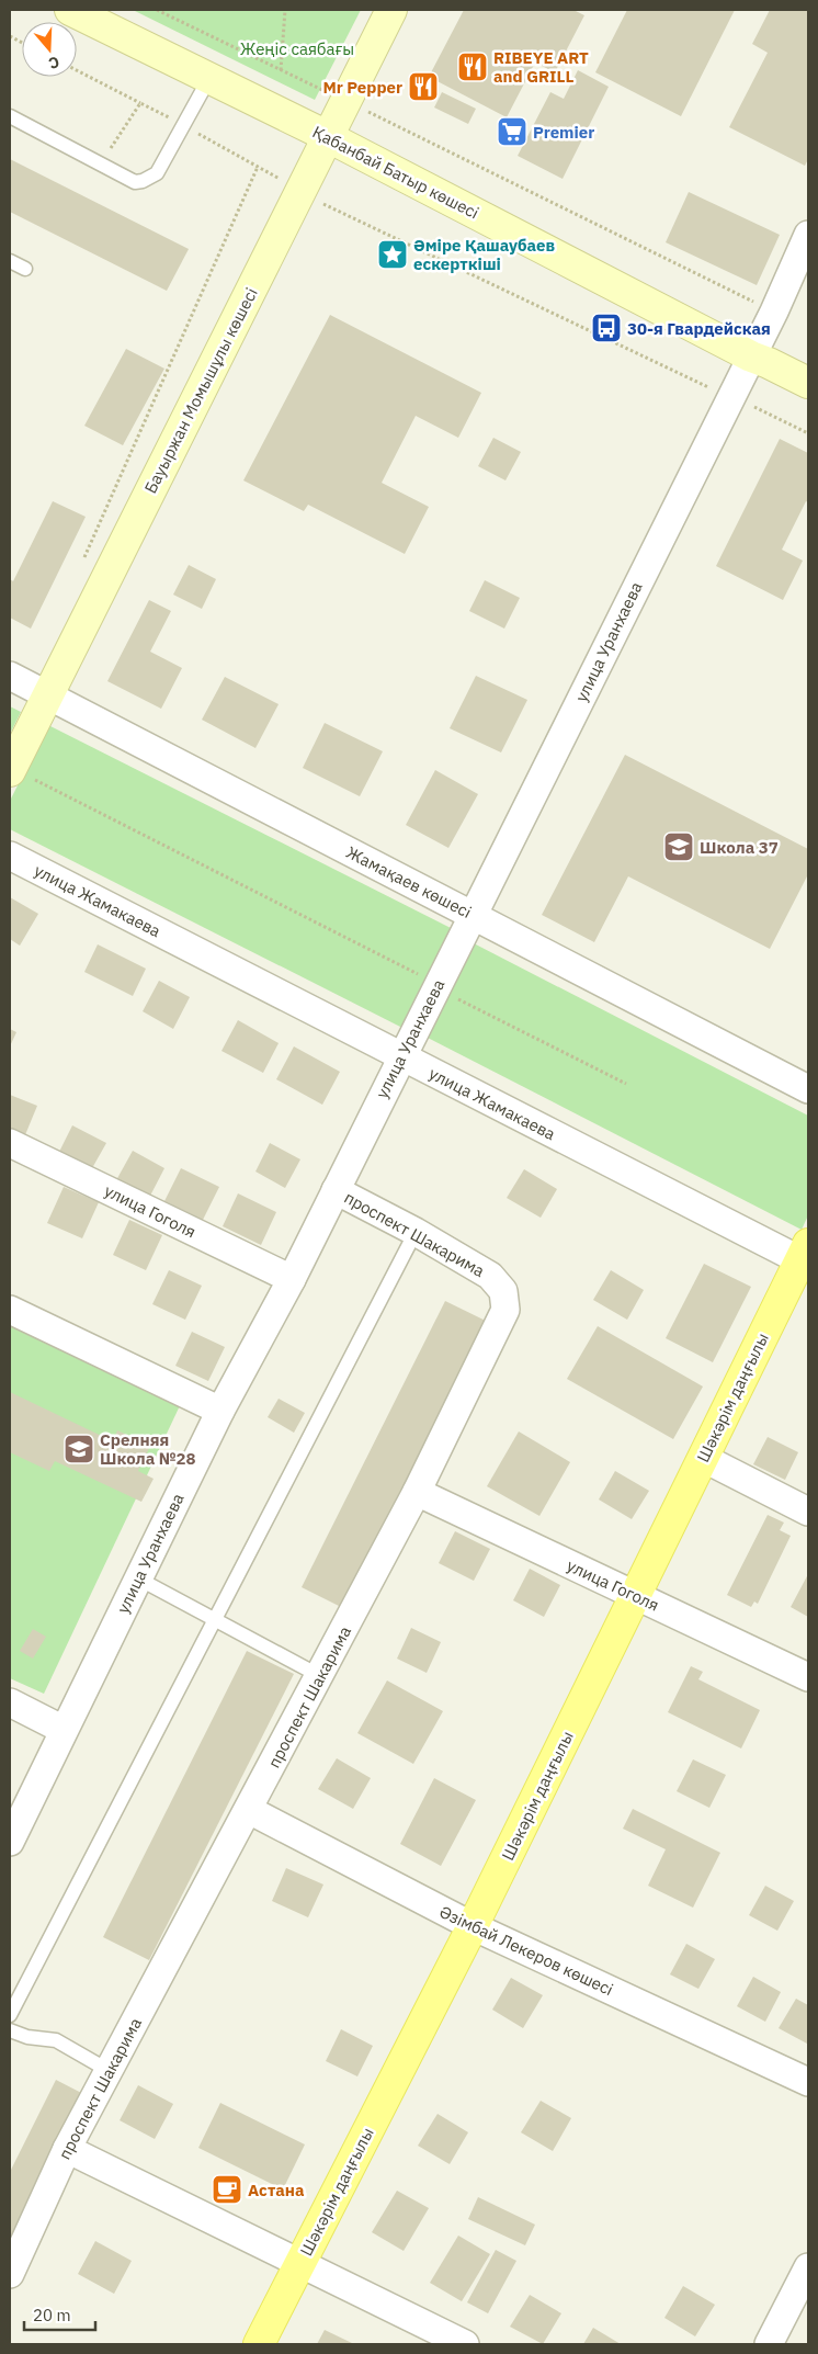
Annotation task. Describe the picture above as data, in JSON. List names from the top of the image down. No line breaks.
{"streets":{"main road":["Шәкәрім даңғылы"],"street":["Қабанбай Батыр көшесі","Бауыржан Момышұлы көшесі","улица Уранхаева","Жамақаев көшесі","улица Жамакаева","улица Гоголя","проспект Шакарима","Әзімбай Лекеров көшесі"]},"crossings":[["Қабанбай Батыр көшесі","Бауыржан Момышұлы көшесі"],["Қабанбай Батыр көшесі","улица Уранхаева"],["Бауыржан Момышұлы көшесі","Жамақаев көшесі"],["улица Уранхаева","Жамақаев көшесі"],["улица Уранхаева","улица Жамакаева"],["улица Уранхаева","улица Гоголя"],["улица Уранхаева","проспект Шакарима"],["улица Жамакаева","Шәкәрім даңғылы"],["улица Гоголя","проспект Шакарима"],["улица Гоголя","Шәкәрім даңғылы"],["проспект Шакарима","Әзімбай Лекеров көшесі"],["Шәкәрім даңғылы","Әзімбай Лекеров көшесі"]],"parks":["Жеңіс саябағы"],"places":{"restaurant":["RIBEYE ART and GRILL","Mr Pepper"],"supermarket":["Premier"],"place":["Әміре Қашаубаев ескерткіші"],"bus stop":["30-я Гвардейская"],"school or university":["Школа 37","Срелняя Школа №28"],"cafe":["Астана"]},"scale_bar":"20 m","north":"bottom"}
